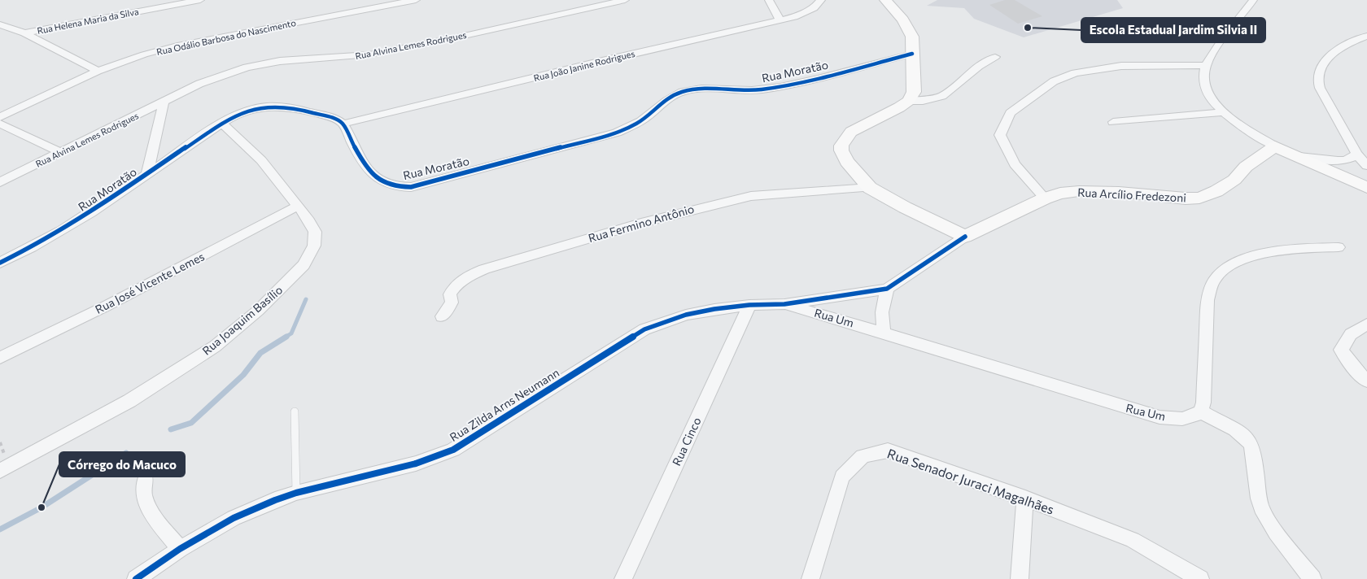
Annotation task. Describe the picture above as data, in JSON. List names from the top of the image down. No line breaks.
{"streets":{"street":["Rua Helena Maria da Silva","Rua Odálio Barbosa do Nascimento","Rua Alvina Lemes Rodrigues","Rua João Janine Rodrigues","Rua Moratão","Rua Arcílio Fredezoni","Rua Fermino Antônio","Rua José Vicente Lemes","Rua Um","Rua Joaquim Basílio","Rua Zilda Arns Neumann","Rua Cinco","Rua Senador Juraci Magalhães"]},"crossings":[["Rua João Janine Rodrigues","Rua Moratão"],["Rua Moratão","Rua Joaquim Basílio"],["Rua José Vicente Lemes","Rua Joaquim Basílio"],["Rua Um","Rua Zilda Arns Neumann"],["Rua Zilda Arns Neumann","Rua Cinco"]],"places":["Escola Estadual Jardim Silvia II","Córrego do Macuco"]}
